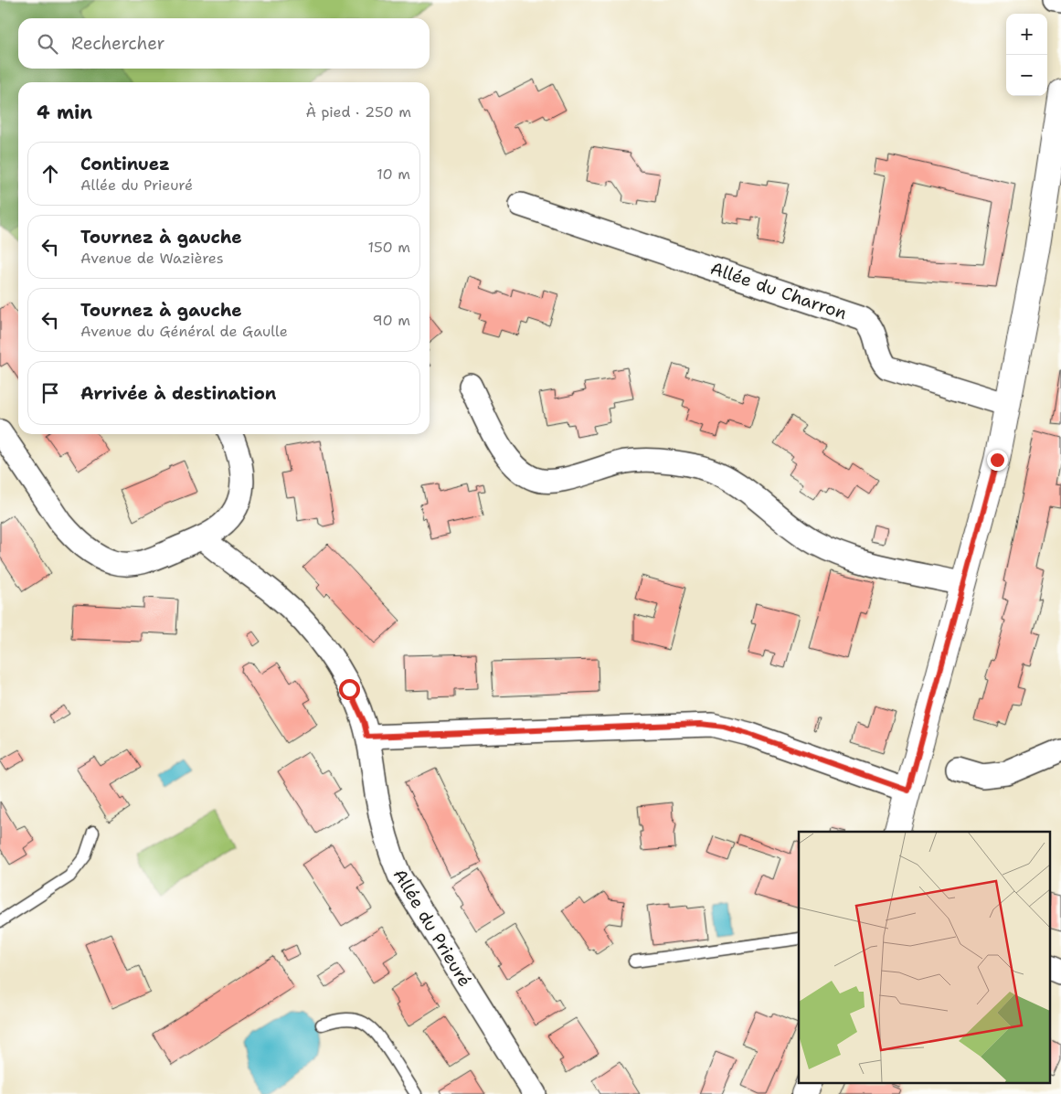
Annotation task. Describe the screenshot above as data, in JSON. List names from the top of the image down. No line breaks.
{"streets":{"street":["Allée du Charron","Allée du Prieuré"]},"page":{"map_buttons":["+","−"],"search":"Rechercher","heading":["4 min","À pied · 250 m"],"list":[["Continuez","Allée du Prieuré","10 m"],["Tournez à gauche","Avenue de Wazières","150 m"],["Tournez à gauche","Avenue du Général de Gaulle","90 m"],"Arrivée à destination"]}}
